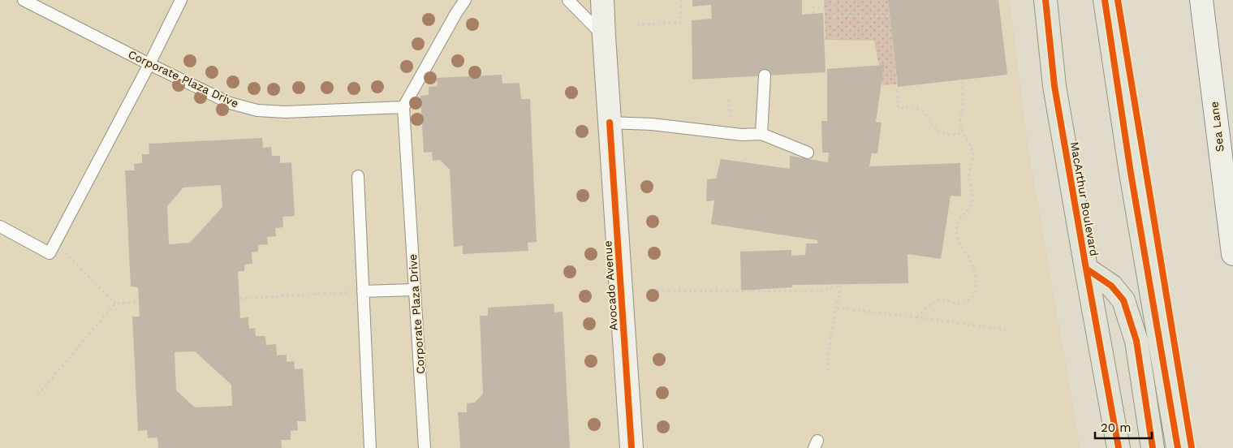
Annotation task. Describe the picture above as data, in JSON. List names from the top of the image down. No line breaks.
{"streets":{"main road":["MacArthur Boulevard"],"street":["Sea Lane","Avocado Avenue"],"lane":["Corporate Plaza Drive"]},"scale_bar":"20 m"}
